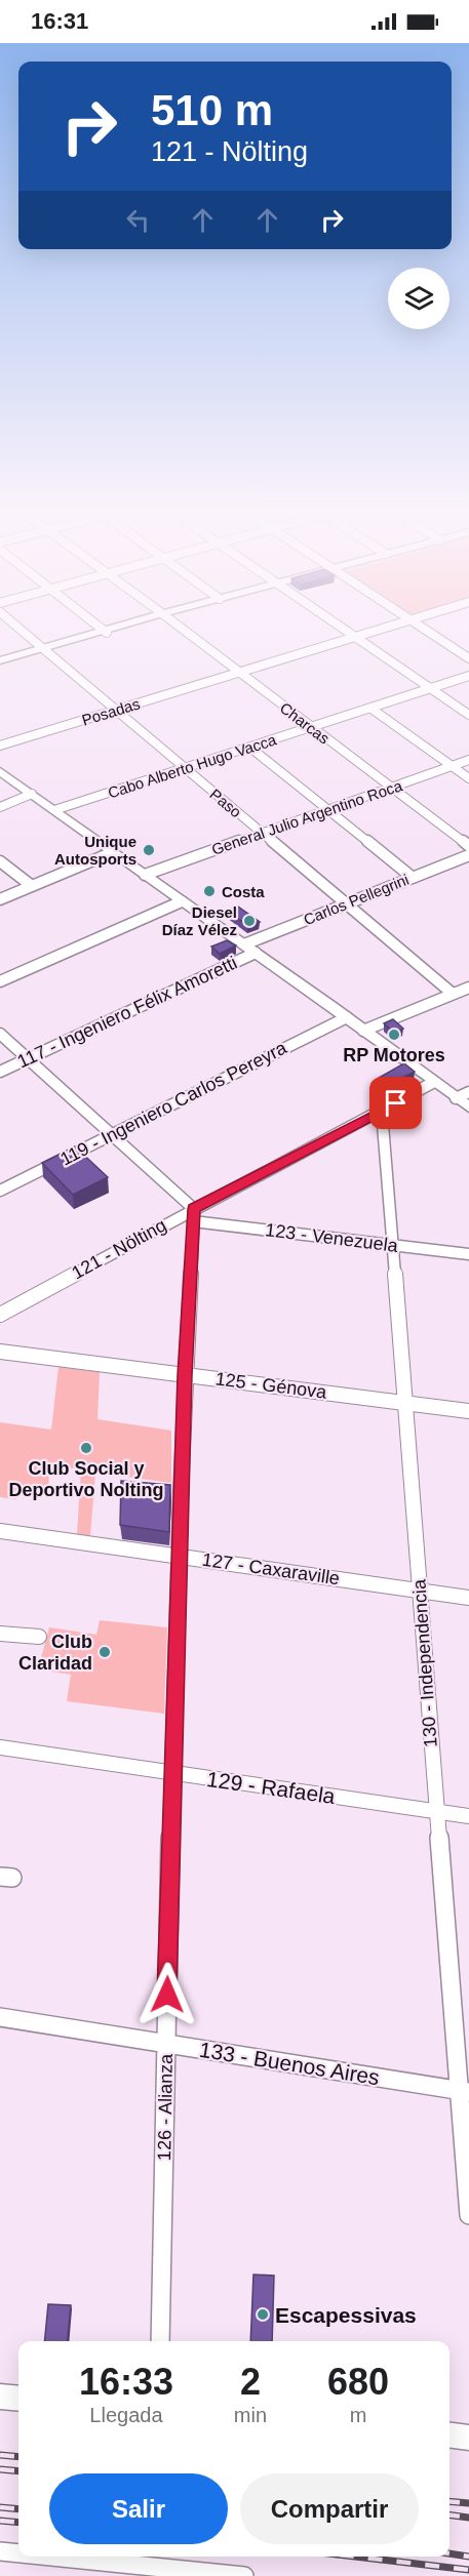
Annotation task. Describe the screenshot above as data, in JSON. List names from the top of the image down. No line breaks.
{"streets":{"street":["Posadas","Charcas","Cabo Alberto Hugo Vacca","Paso","General Julio Argentino Roca","Carlos Pellegrini","117 - Ingeniero Félix Amoretti","119 - Ingeniero Carlos Pereyra","123 - Venezuela","121 - Nölting","125 - Génova","127 - Caxaraville","130 - Independencia","129 - Rafaela","133 - Buenos Aires","126 - Alianza"]},"crossings":[["Posadas","Charcas"],["Posadas","Paso"],["Charcas","Cabo Alberto Hugo Vacca"],["Charcas","General Julio Argentino Roca"],["Cabo Alberto Hugo Vacca","Paso"],["Paso","General Julio Argentino Roca"],["Paso","Carlos Pellegrini"],["123 - Venezuela","121 - Nölting"],["123 - Venezuela","130 - Independencia"],["123 - Venezuela","126 - Alianza"],["121 - Nölting","130 - Independencia"],["121 - Nölting","126 - Alianza"],["125 - Génova","130 - Independencia"],["125 - Génova","126 - Alianza"],["127 - Caxaraville","130 - Independencia"],["127 - Caxaraville","126 - Alianza"],["130 - Independencia","129 - Rafaela"],["130 - Independencia","133 - Buenos Aires"],["129 - Rafaela","126 - Alianza"],["133 - Buenos Aires","126 - Alianza"]],"places":["Unique Autosports","Costa","Diesel Díaz Vélez","RP Motores","Club Social y Deportivo Nolting","Club Claridad","Escapessivas"],"page":{"status":"16:31","turn":["510 m","121 - Nölting"],"eta":["16:33","Llegada","2","min","680","m"],"buttons":["Salir","Compartir"]}}
